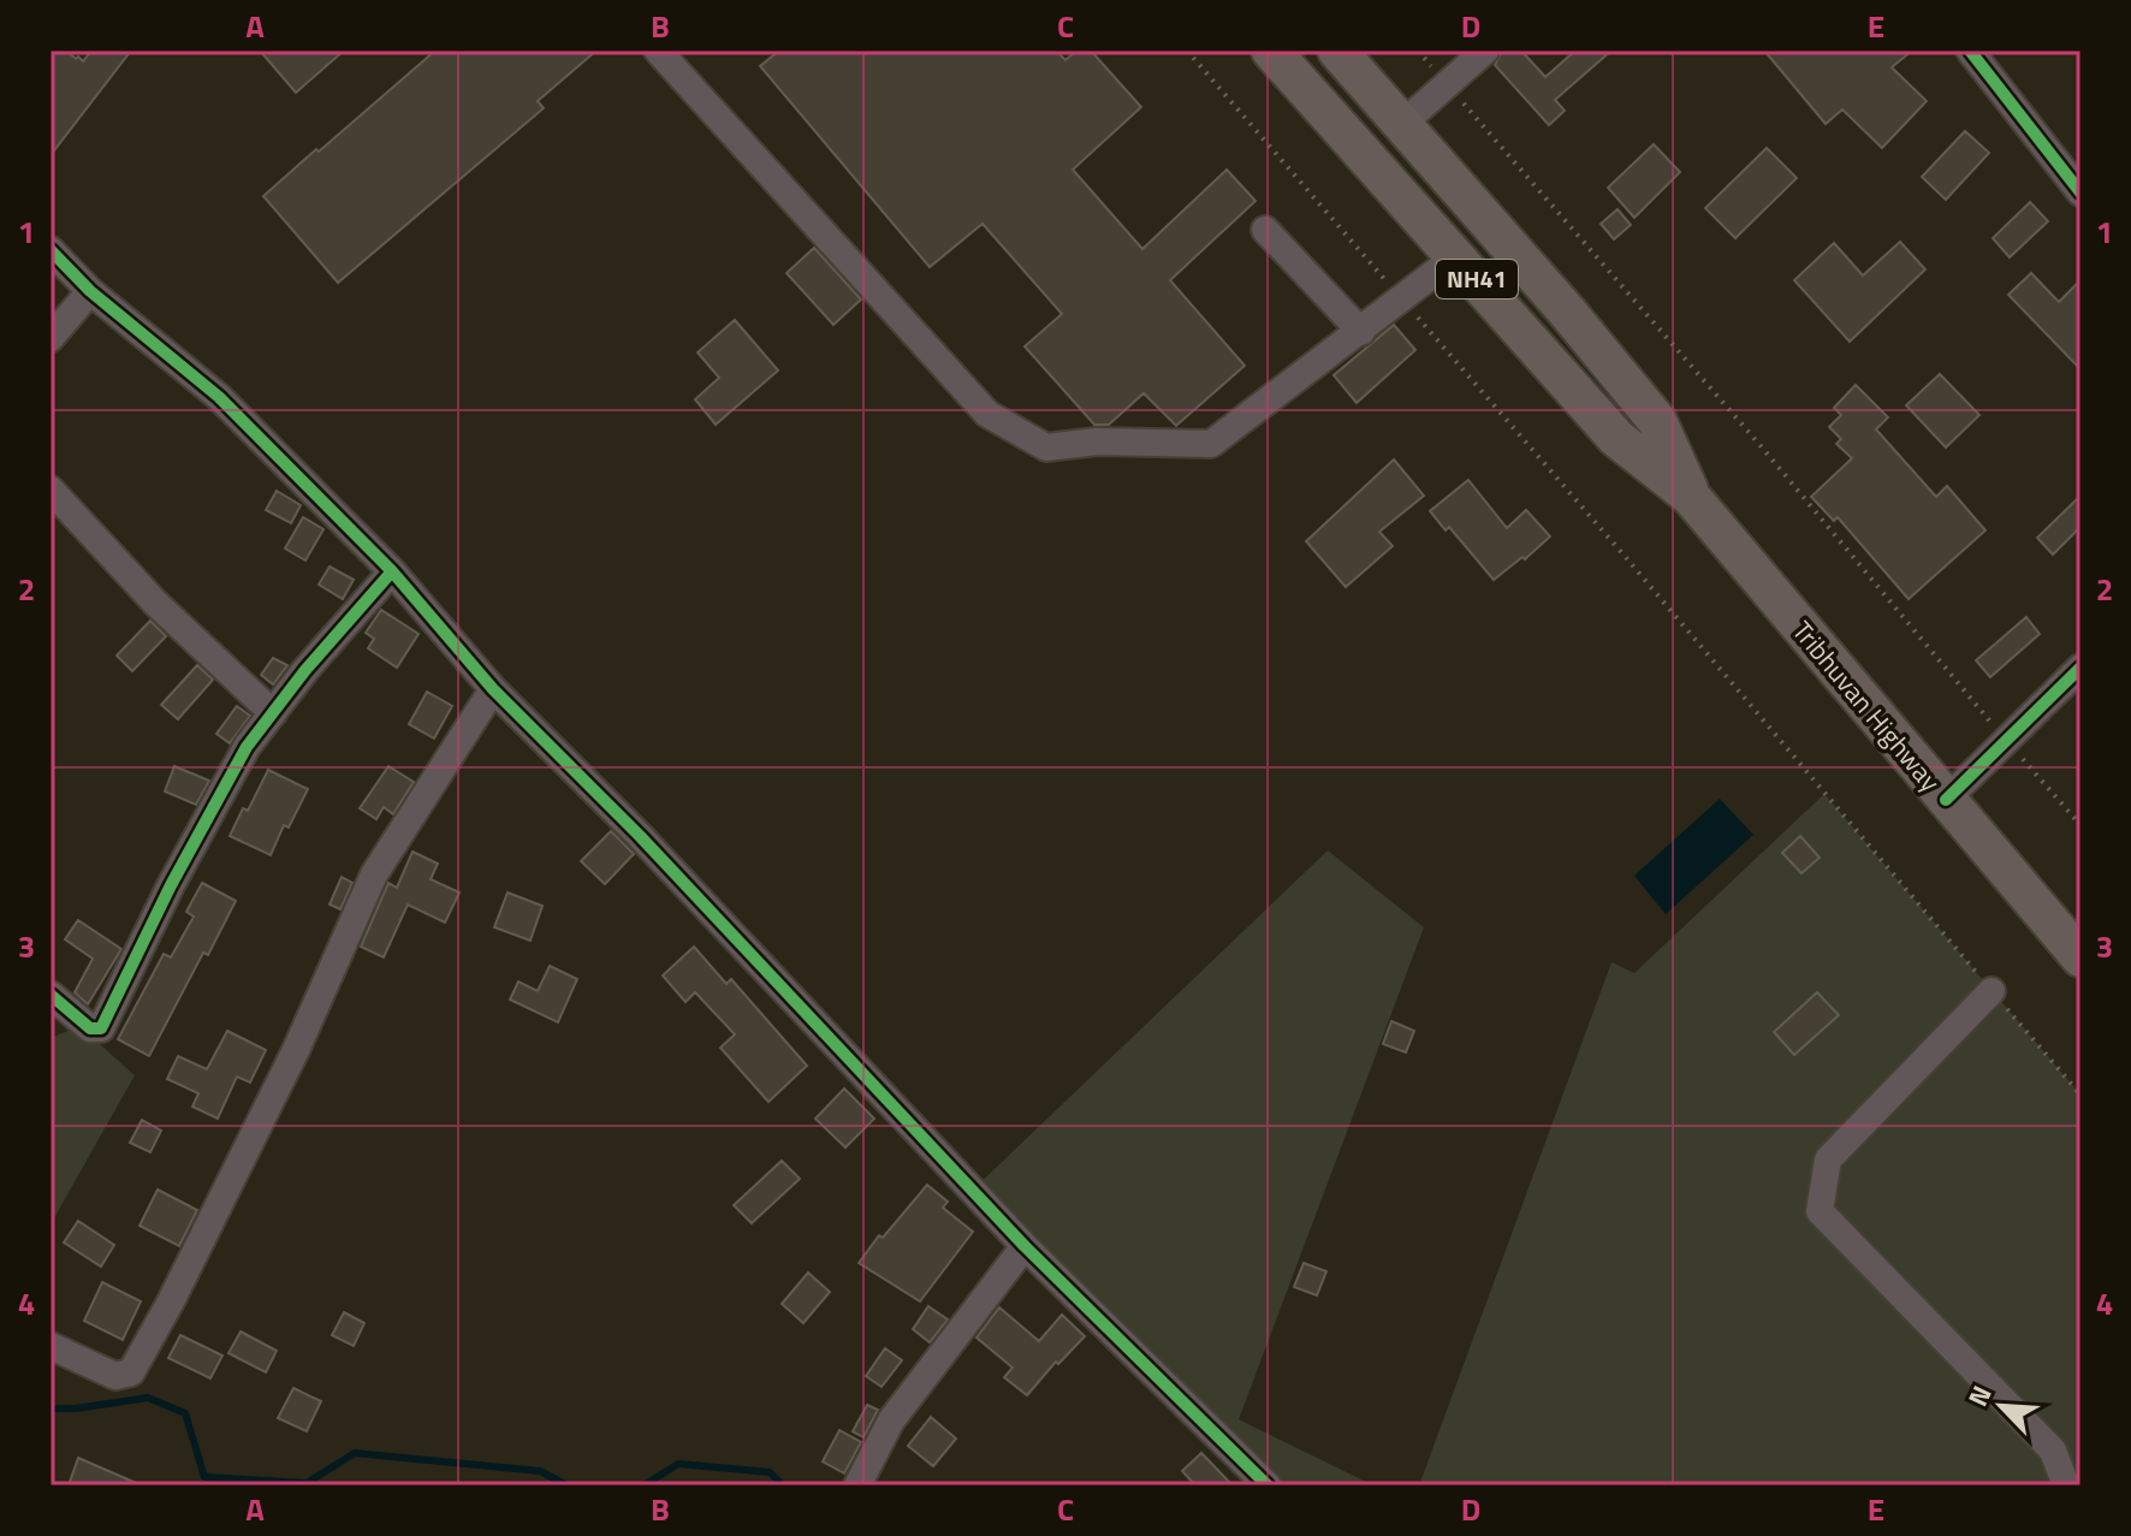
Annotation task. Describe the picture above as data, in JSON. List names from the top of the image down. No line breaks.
{"streets":{"highway":["NH41","Tribhuvan Highway"]},"crossings":[["NH41","Tribhuvan Highway"]],"north":"top left","grid":{"columns":["A","B","C","D","E"],"rows":["1","2","3","4"]}}
